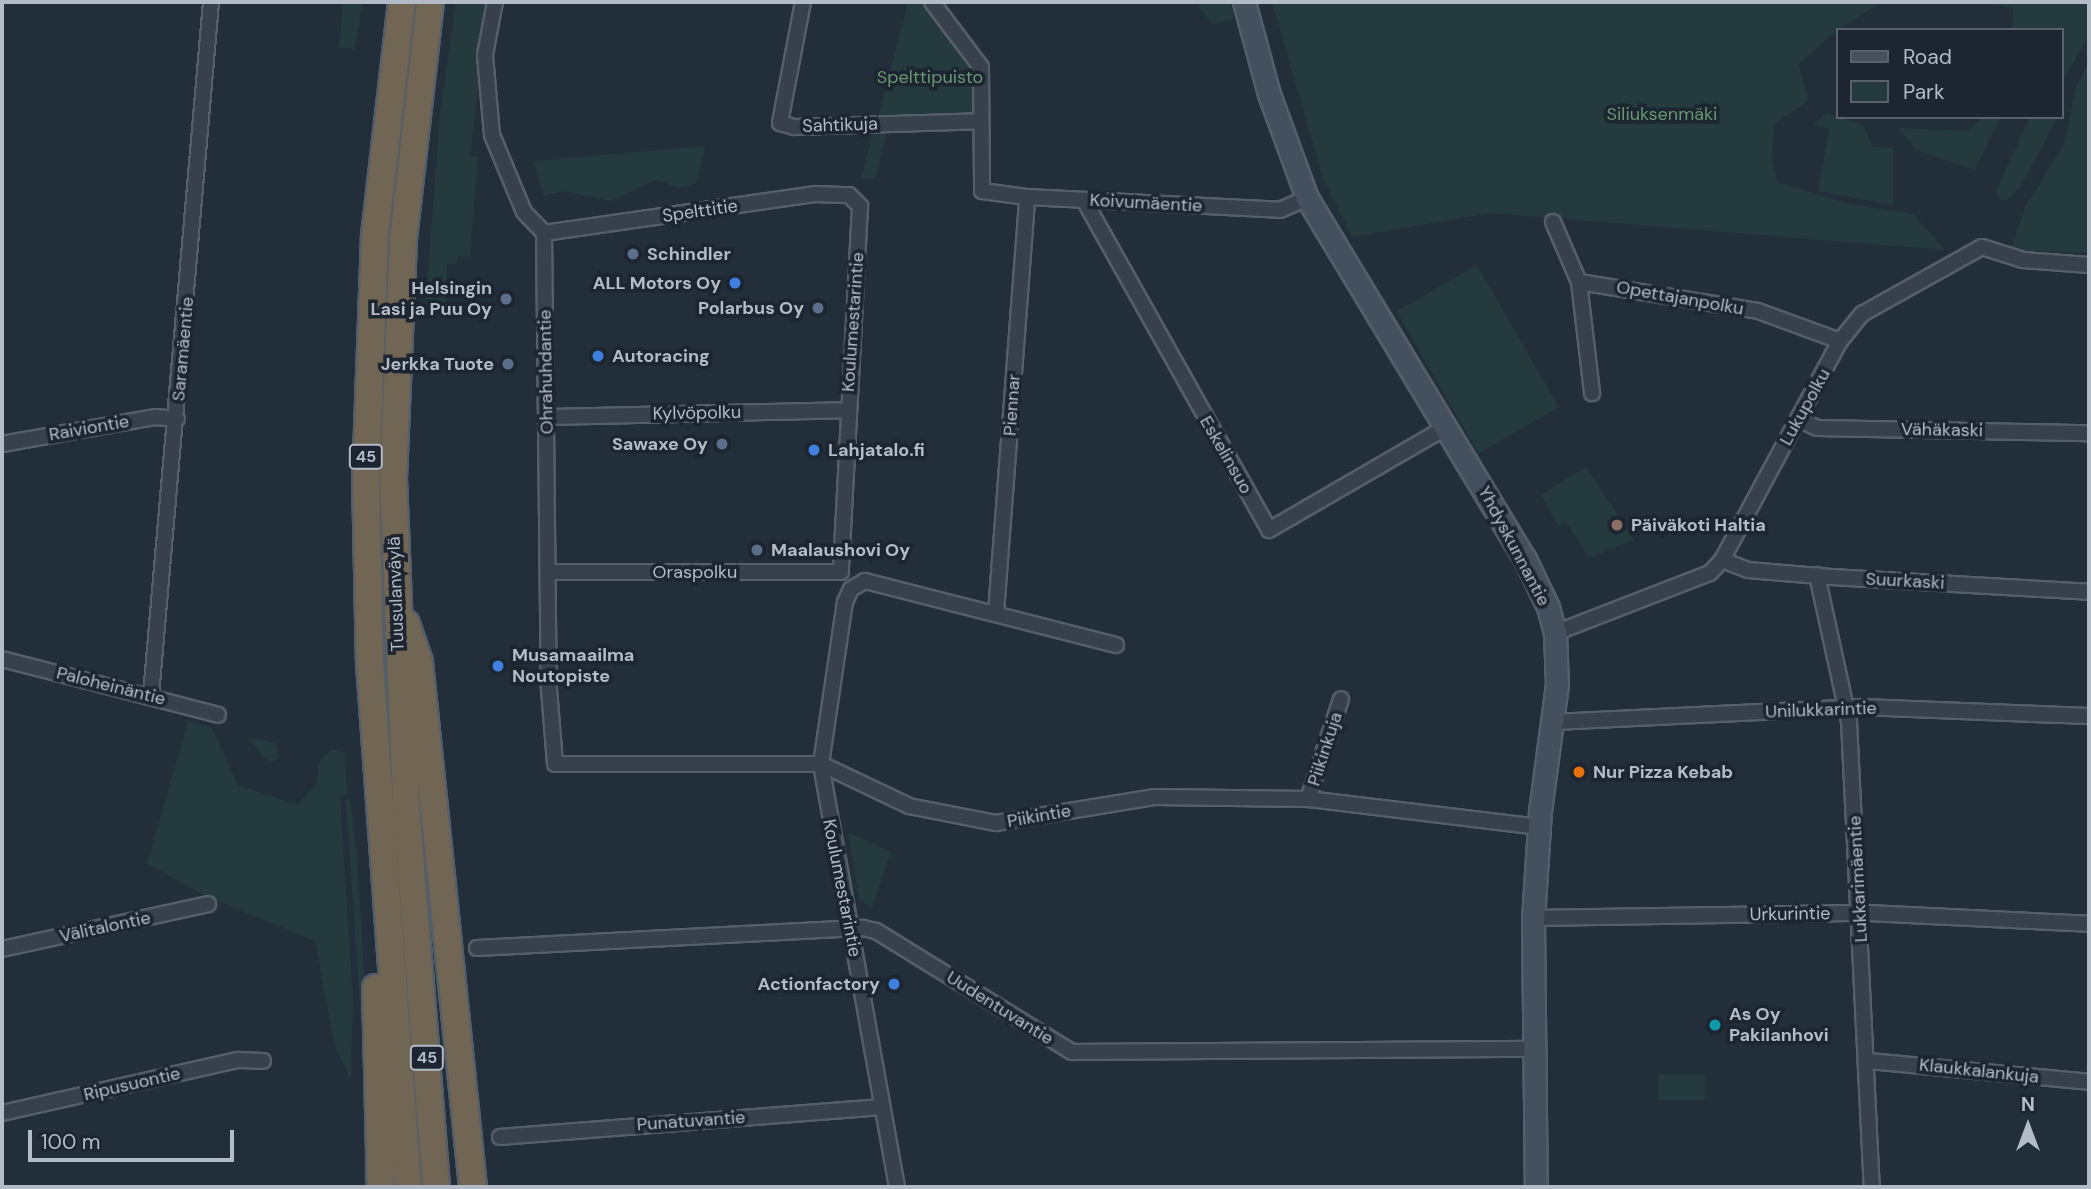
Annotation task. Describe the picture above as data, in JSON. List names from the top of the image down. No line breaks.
{"streets":{"highway":["45","Tuusulanväylä"],"main road":["Yhdyskunnantie"],"street":["Sahtikuja","Koivumäentie","Spelttitie","Opettajanpolku","Koulumestarintie","Saramäentie","Ohrahuhdantie","Piennar","Lukupolku","Kylvöpolku","Raiviontie","Vähäkaski","Eskelinsuo","Oraspolku","Suurkaski","Paloheinäntie","Unilukkarintie","Piikinkuja","Piikintie","Lukkarimäentie","Urkurintie","Välitalontie","Uudentuvantie","Klaukkalankuja","Ripusuontie","Punatuvantie"]},"crossings":[["Sahtikuja","Koivumäentie"],["Koivumäentie","Piennar"],["Koivumäentie","Eskelinsuo"],["Koivumäentie","Yhdyskunnantie"],["Spelttitie","Koulumestarintie"],["Spelttitie","Ohrahuhdantie"],["Opettajanpolku","Lukupolku"],["Koulumestarintie","Piennar"],["Koulumestarintie","Kylvöpolku"],["Koulumestarintie","Oraspolku"],["Koulumestarintie","Piikintie"],["Koulumestarintie","Uudentuvantie"],["Koulumestarintie","Punatuvantie"],["Saramäentie","Raiviontie"],["Saramäentie","Paloheinäntie"],["Ohrahuhdantie","Kylvöpolku"],["Ohrahuhdantie","Oraspolku"],["Ohrahuhdantie","Piikintie"],["Lukupolku","Vähäkaski"],["Lukupolku","Yhdyskunnantie"],["Lukupolku","Suurkaski"],["Eskelinsuo","Yhdyskunnantie"],["Yhdyskunnantie","Unilukkarintie"],["Yhdyskunnantie","Piikintie"],["Yhdyskunnantie","Urkurintie"],["Yhdyskunnantie","Uudentuvantie"],["Suurkaski","Lukkarimäentie"],["Unilukkarintie","Lukkarimäentie"],["Piikinkuja","Piikintie"],["Lukkarimäentie","Urkurintie"],["Lukkarimäentie","Klaukkalankuja"]],"parks":["Spelttipuisto","Siliuksenmäki"],"places":["Schindler","ALL Motors Oy","Helsingin Lasi ja Puu Oy","Polarbus Oy","Autoracing","Jerkka Tuote","Sawaxe Oy","Lahjatalo.fi","Päiväkoti Haltia","Maalaushovi Oy","Musamaailma Noutopiste","Nur Pizza Kebab","Actionfactory","As Oy Pakilanhovi"],"legend":["Road","Park"],"scale_bar":"100 m","north":"top"}
